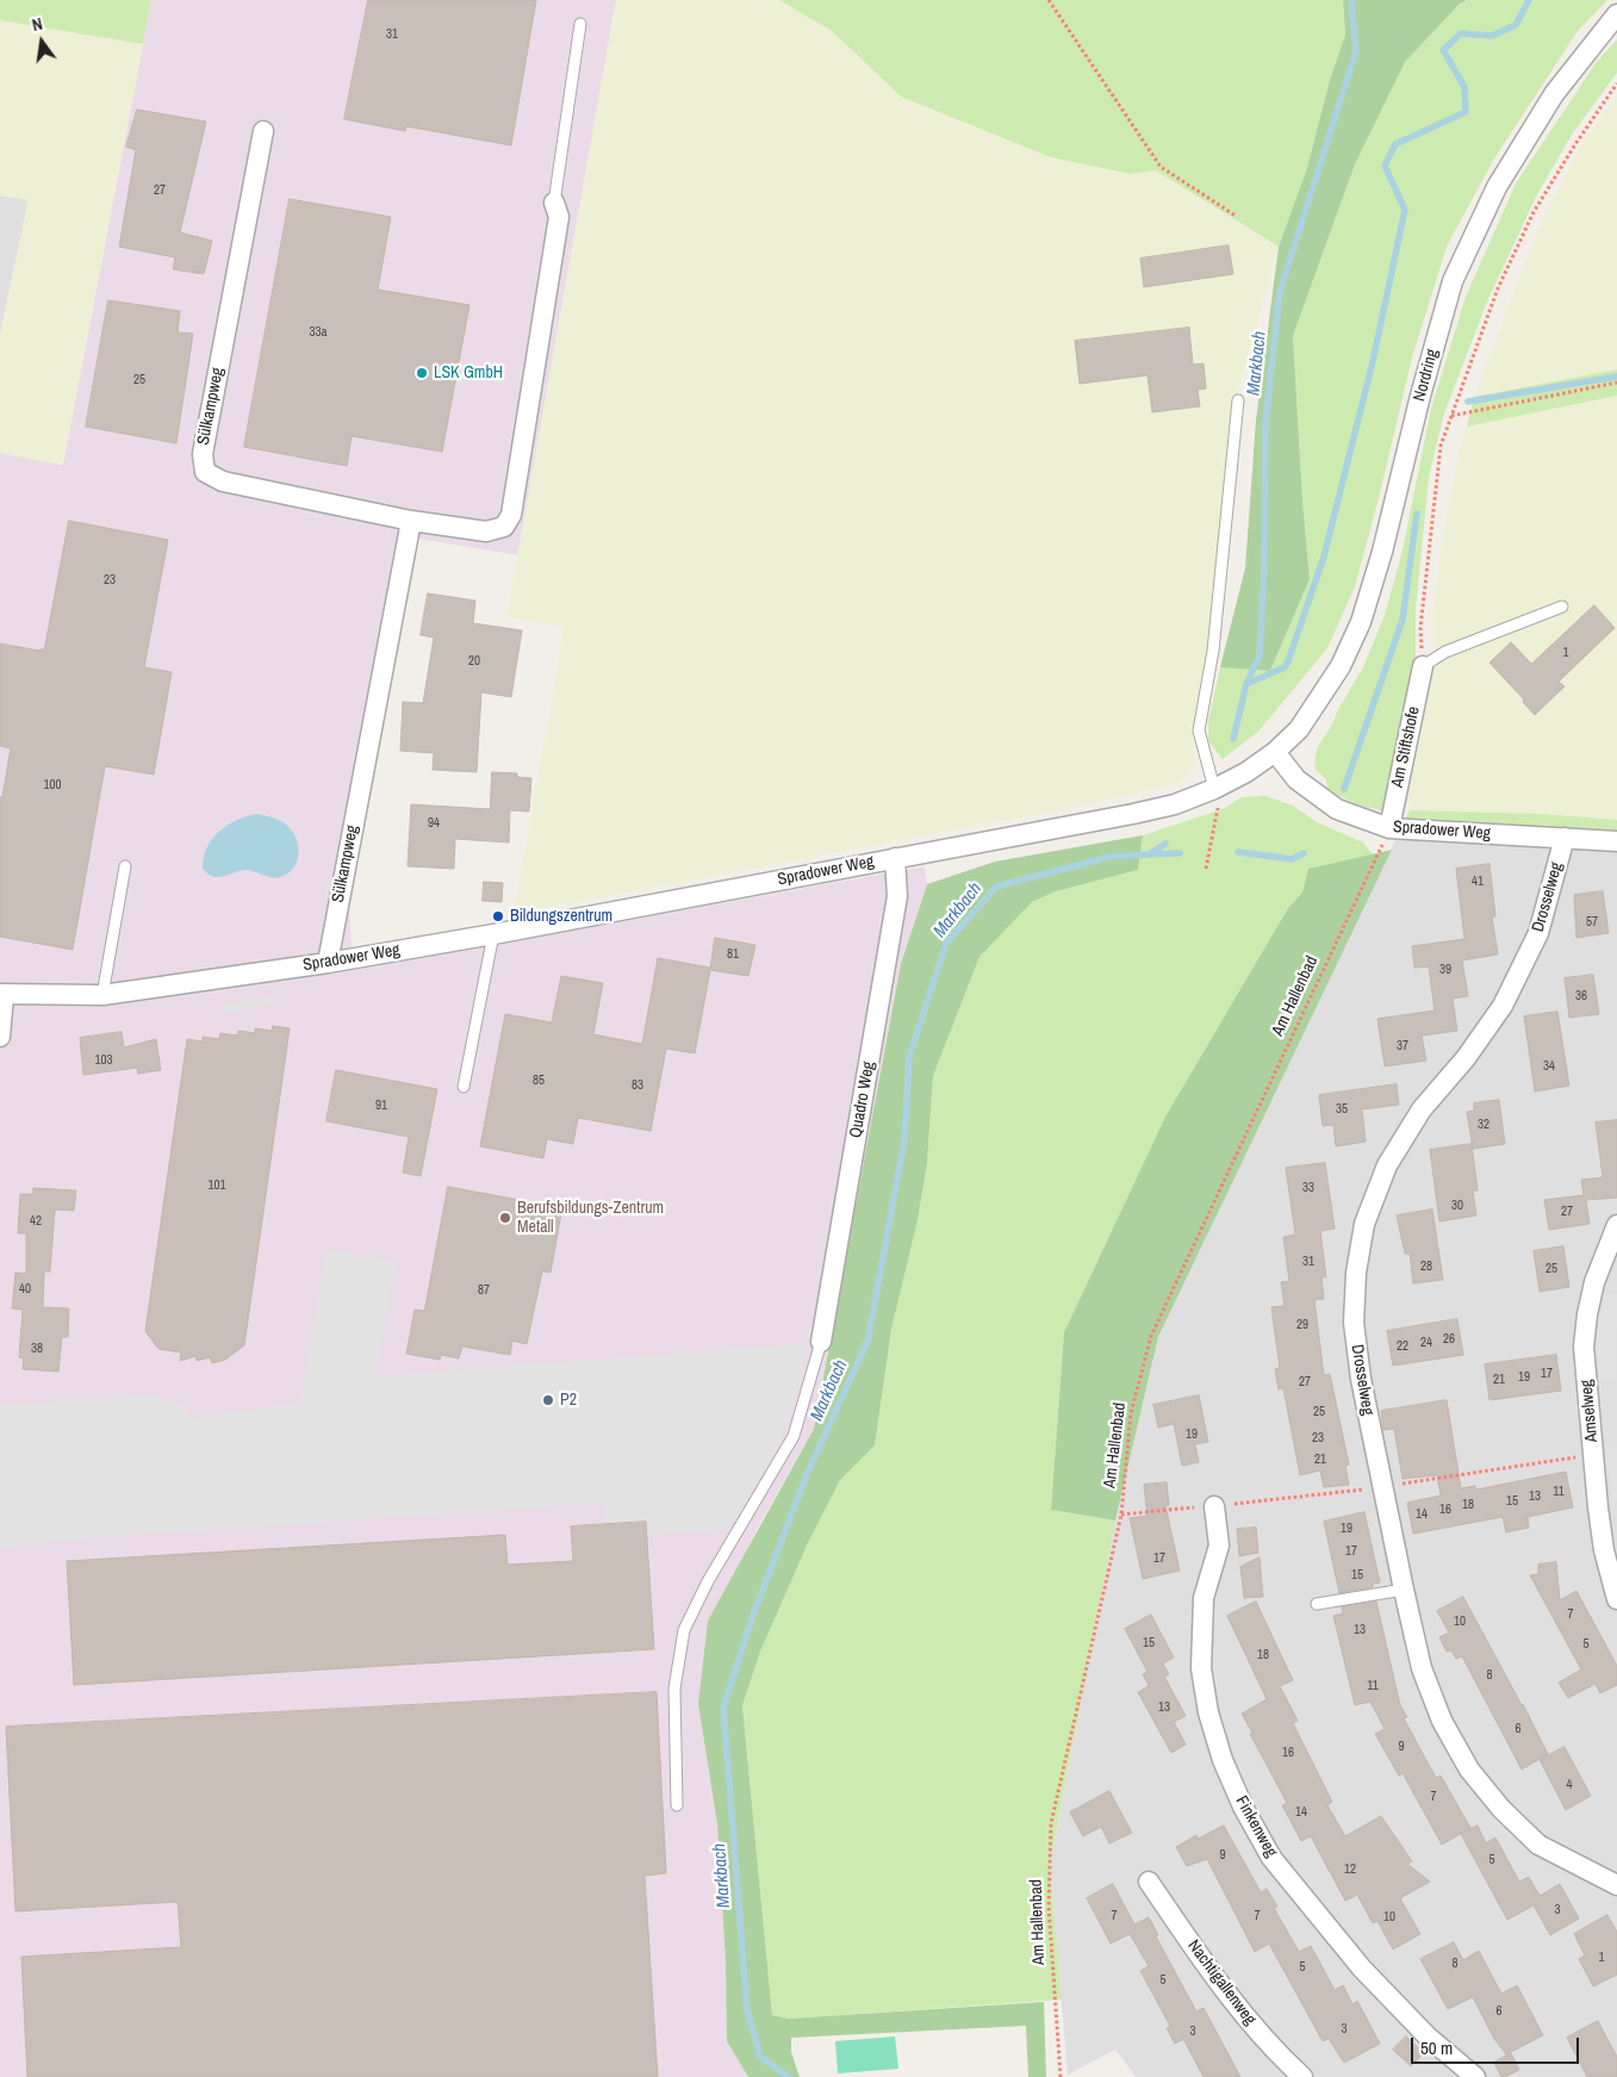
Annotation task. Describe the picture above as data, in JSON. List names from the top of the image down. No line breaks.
{"streets":{"street":["Nordring","Sülkampweg","Am Stiftshofe","Spradower Weg","Drosselweg","Quadro Weg","Amselweg","Finkenweg","Nachtigallenweg"],"path":["Am Hallenbad"]},"crossings":[["Nordring","Spradower Weg"],["Sülkampweg","Spradower Weg"],["Am Stiftshofe","Spradower Weg"],["Am Stiftshofe","Am Hallenbad"],["Spradower Weg","Drosselweg"],["Spradower Weg","Am Hallenbad"],["Spradower Weg","Quadro Weg"]],"water":["Markbach"],"places":["LSK GmbH","Bildungszentrum","Berufsbildungs-Zentrum Metall","P2"],"house_numbers":["31","27","33a","25","23","1","20","100","94","41","57","81","39","36","37","103","34","85","83","91","35","32","101","33","30","27","42","31","28","25","40","87","29","26","24","22","38","17","19","21","27","25","19","23","21","11","13","15","18","16","14","19","17","17","15","7","10","13","15","5","18","8","11","13","6","9","16","4","7","14","9","5","12","3","7","7","10","1","8","5","5","6","3","3"],"scale_bar":"50 m","north":"top"}
